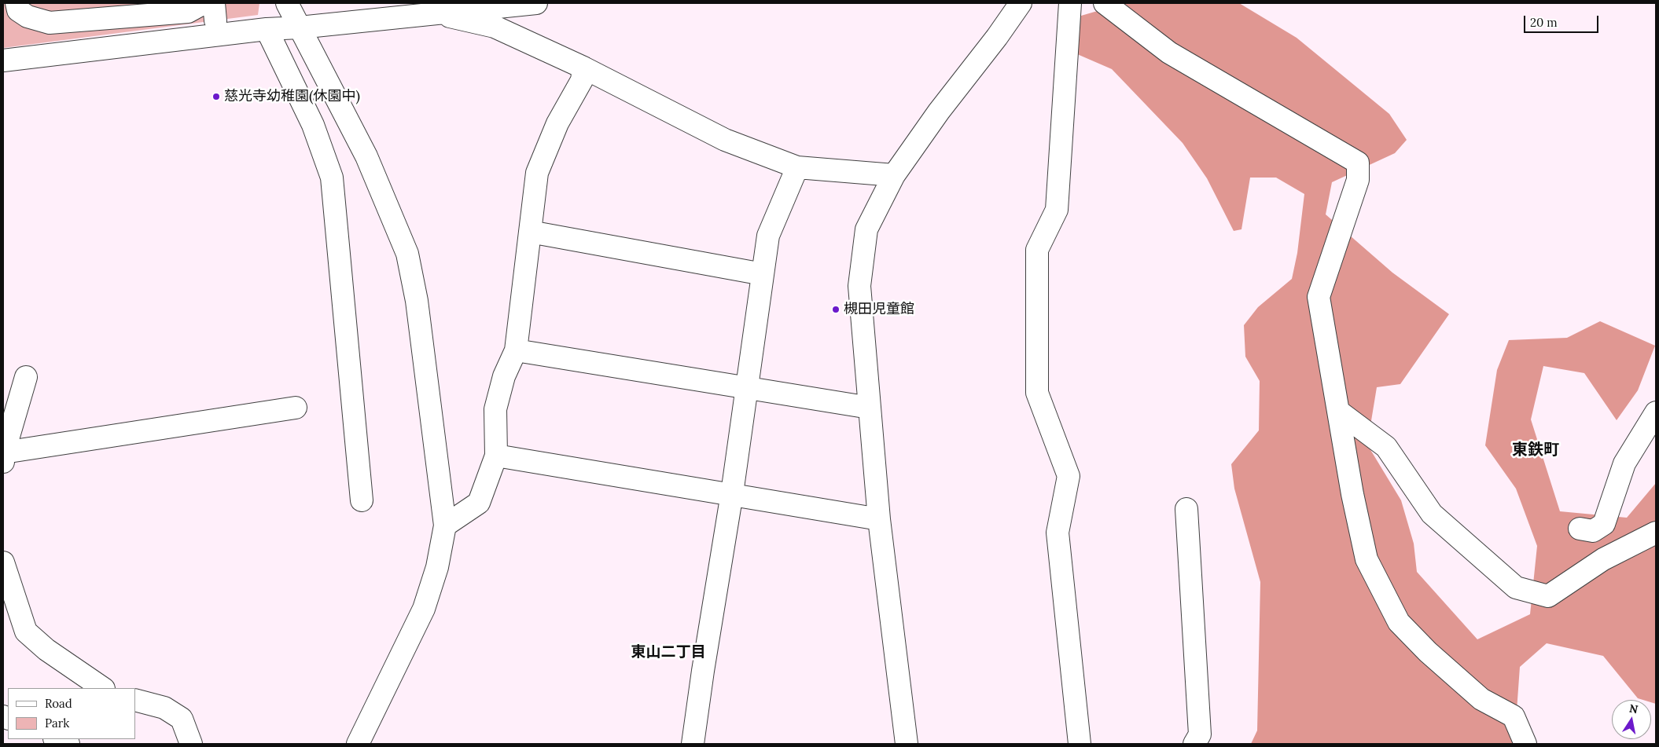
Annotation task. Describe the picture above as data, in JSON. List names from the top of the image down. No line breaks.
{"districts":["東鉄町","東山二丁目"],"places":["慈光寺幼稚園(休園中)","槻田児童館"],"legend":["Road","Park"],"scale_bar":"20 m","north":"top"}
